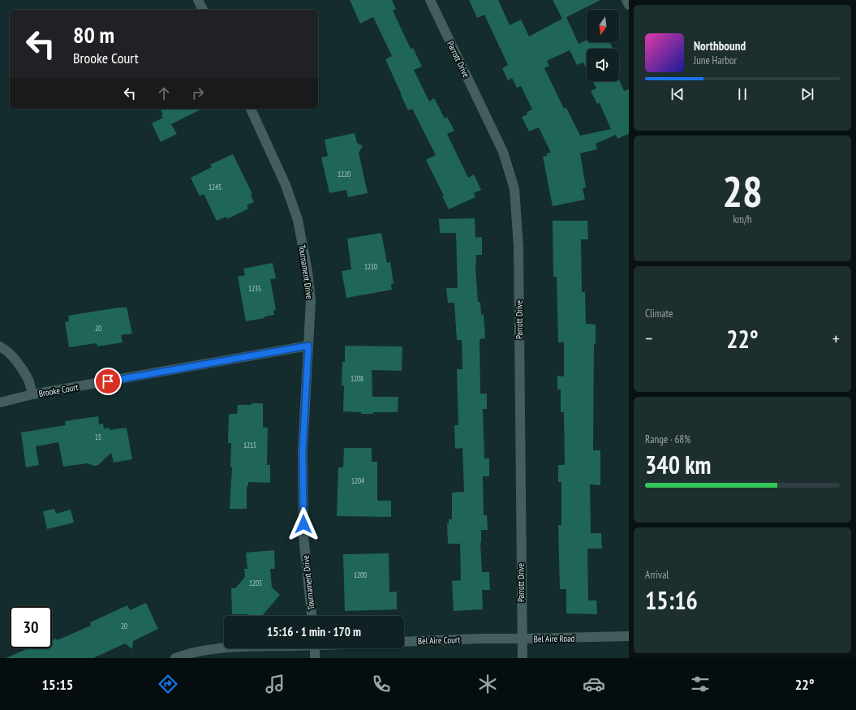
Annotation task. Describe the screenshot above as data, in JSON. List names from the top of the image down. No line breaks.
{"streets":{"street":["Parrott Drive","Tournament Drive","Brooke Court","Bel Aire Road","Bel Aire Court"]},"crossings":[["Parrott Drive","Bel Aire Road"],["Tournament Drive","Brooke Court"],["Bel Aire Road","Bel Aire Court"]],"house_numbers":["1220","1245","1210","1235","20","1208","15","1215","1204","1200","1205","20"],"north":"bottom","page":{"turn":["80 m","Brooke Court"],"song":["Northbound","June Harbor"],"tile":[["28","km/h"],"Climate",["Range · 68%","340 km"],["Arrival","15:16"]],"heat":["−","22°","+"],"limit":"30","trip":"15:16 · 1 min · 170 m","tabs":["15:15","22°"]}}
